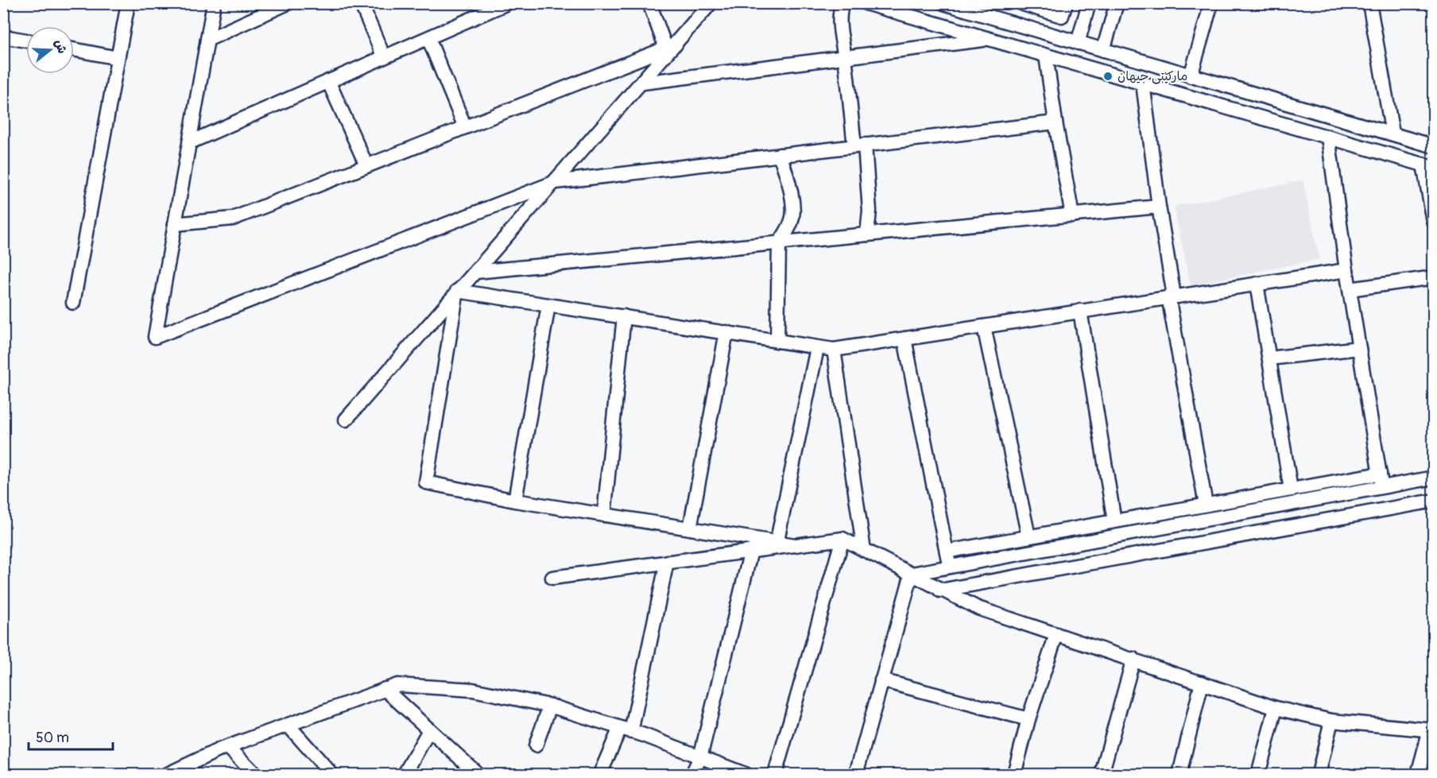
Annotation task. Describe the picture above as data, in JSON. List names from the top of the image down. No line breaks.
{"places":["مارکێتی جیهان"],"scale_bar":"50 m","north":"right"}
